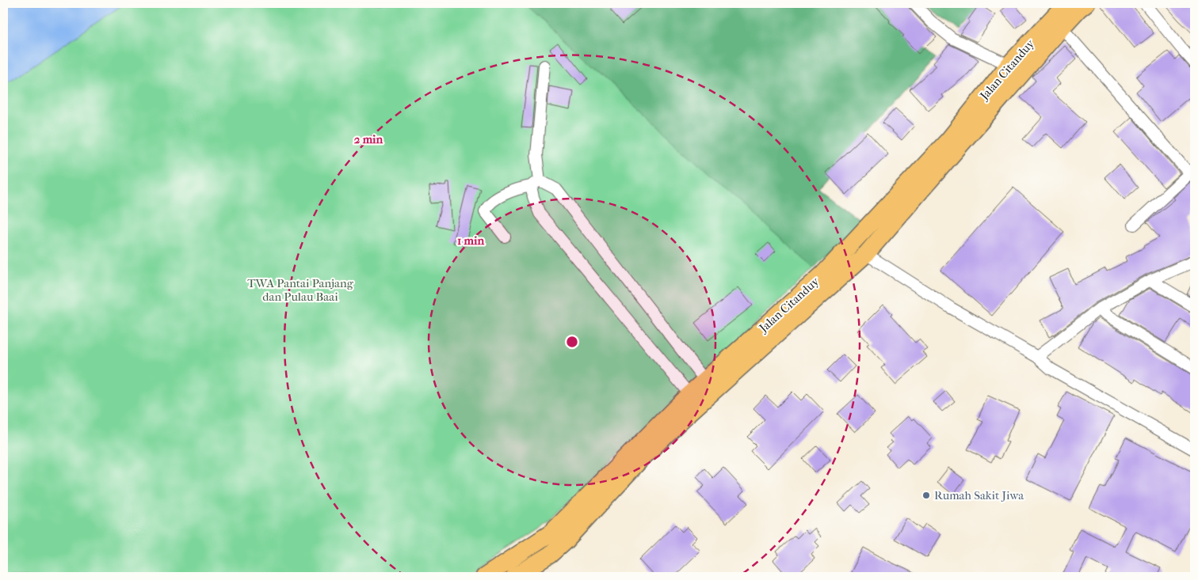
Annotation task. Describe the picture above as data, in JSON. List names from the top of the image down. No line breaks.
{"streets":{"main road":["Jalan Citanduy"]},"parks":["TWA Pantai Panjang dan Pulau Baai"],"places":["Rumah Sakit Jiwa"],"rings":["2 min","1 min"]}
